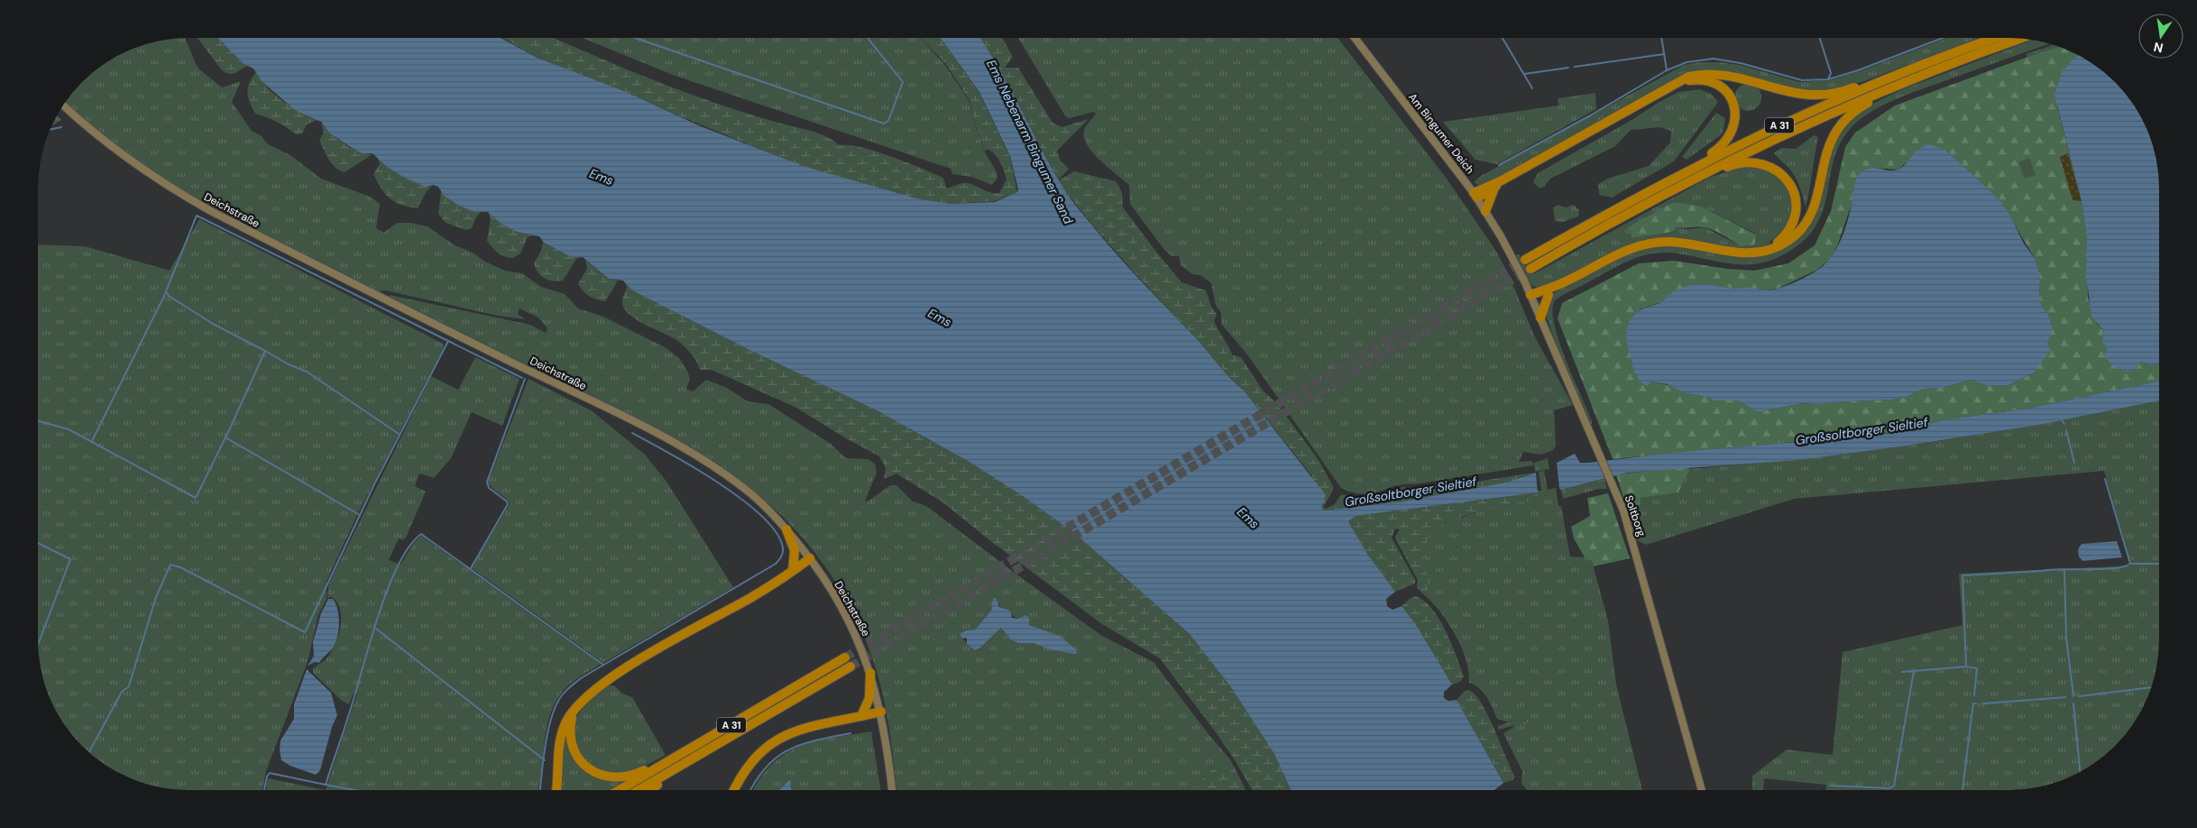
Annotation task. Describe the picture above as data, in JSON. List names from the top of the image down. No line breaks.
{"streets":{"highway":["A 31"],"main road":["Am Bingumer Deich","Deichstraße","Soltborg"]},"crossings":[["Am Bingumer Deich","Soltborg"]],"water":["Ems Nebenarm Bingumer Sand","Ems","Großsoltborger Sieltief"],"north":"bottom"}
